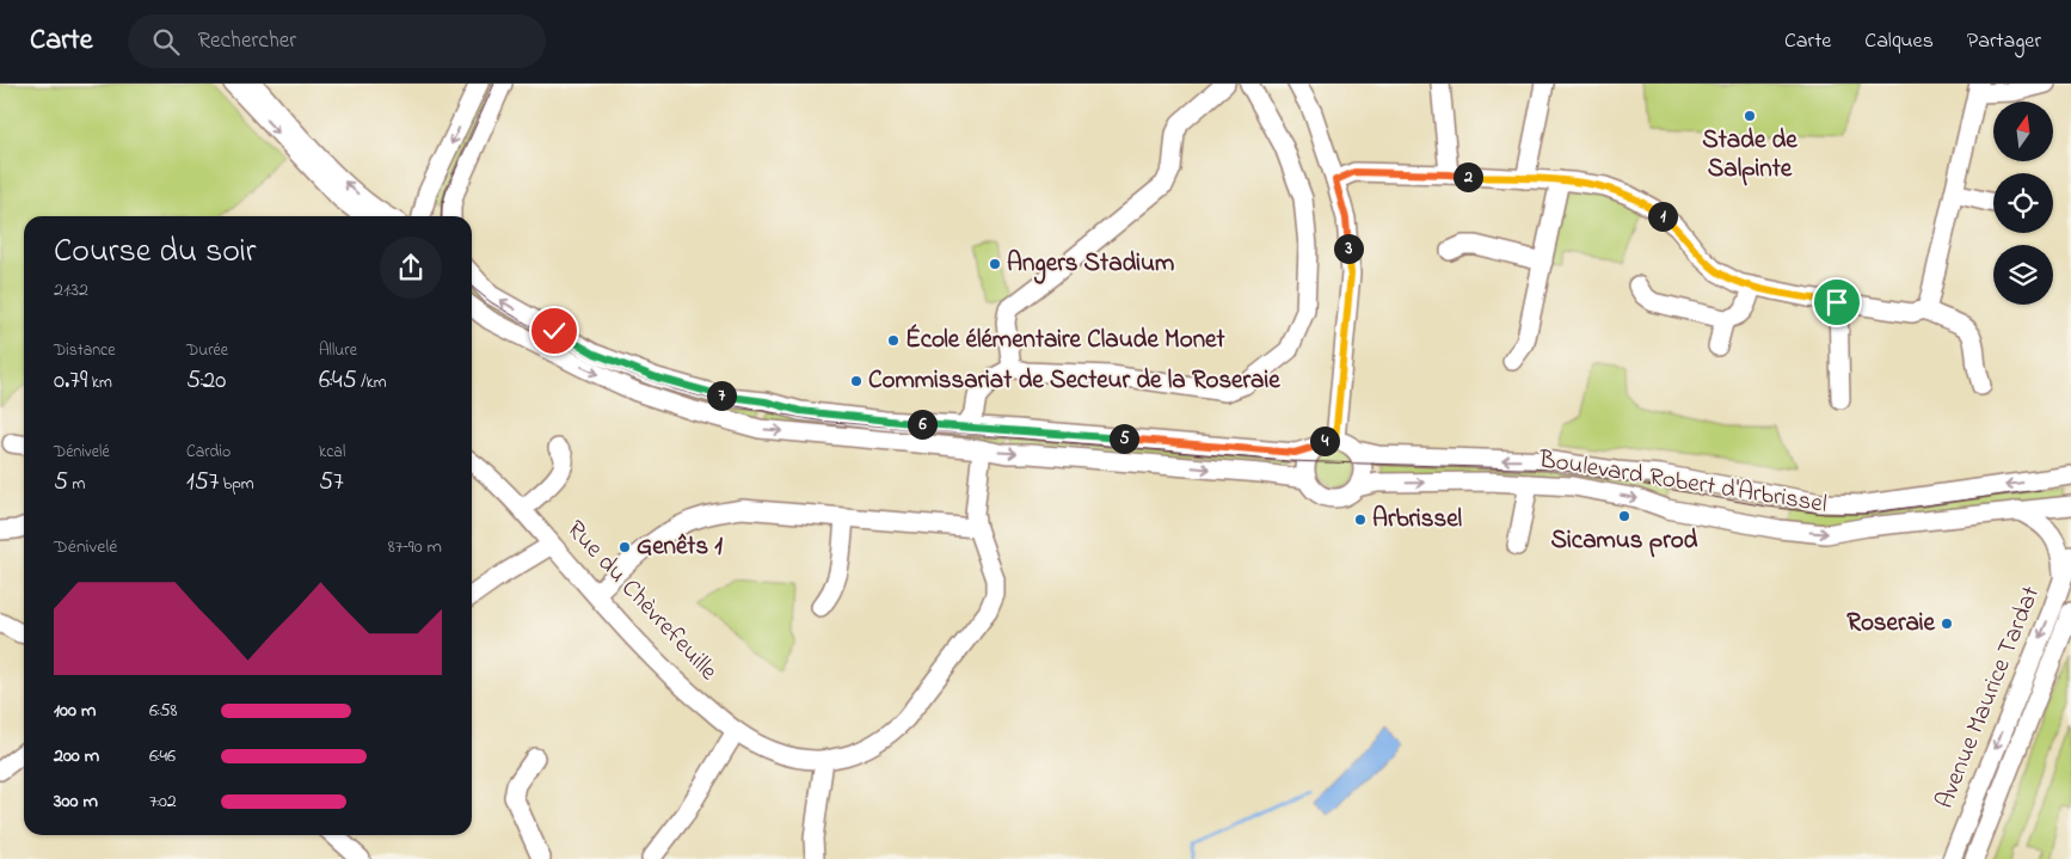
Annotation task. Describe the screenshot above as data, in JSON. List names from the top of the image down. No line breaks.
{"streets":{"street":["Boulevard Robert d'Arbrissel","Rue du Chèvrefeuille","Avenue Maurice Tardat"]},"places":["Stade de Salpinte","Angers Stadium","École élémentaire Claude Monet","Commissariat de Secteur de la Roseraie","Sicamus prod","Arbrissel","Genêts 1","Roseraie"],"north":"top","page":{"header":"Carte","search":"Rechercher","nav":["Carte","Calques","Partager"],"pins":["2","1","3","7","6","5","4"],"heading":["Course du soir","21:32"],"stats":[["Distance","0.79 km"],["Durée","5:20"],["Allure","6:45 /km"],["Dénivelé","5 m"],["Cardio","157 bpm"],["kcal","57"]],"chart":["Dénivelé","87–90 m"],"list":[{"name":"100 m","note":"6:58"},{"name":"200 m","note":"6:46"},{"name":"300 m","note":"7:02"}]}}
